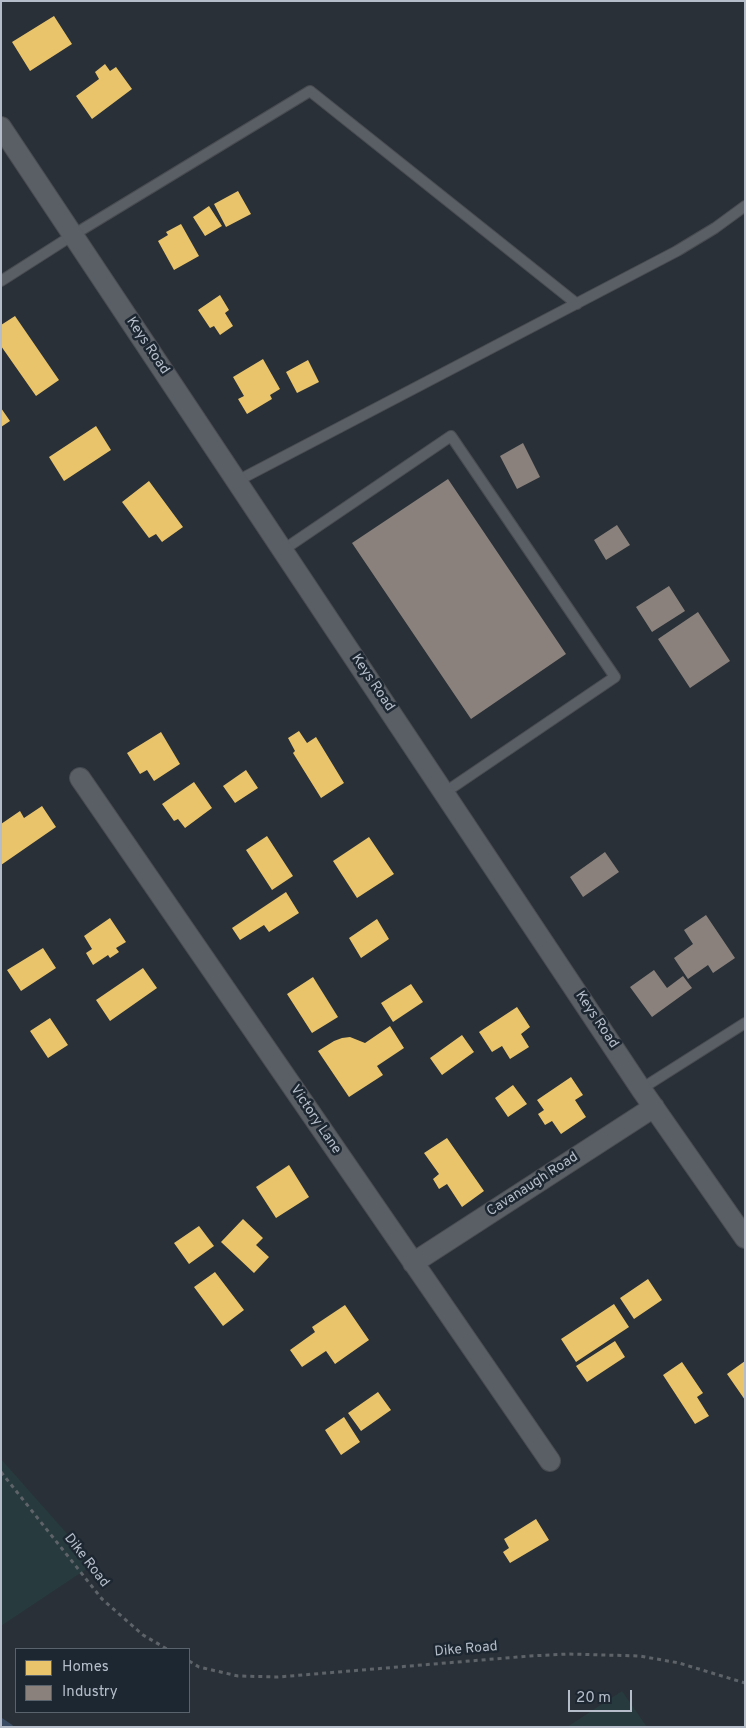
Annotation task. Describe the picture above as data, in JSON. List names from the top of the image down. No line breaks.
{"streets":{"street":["Keys Road","Victory Lane","Cavanaugh Road"],"path":["Dike Road"]},"crossings":[["Keys Road","Cavanaugh Road"],["Victory Lane","Cavanaugh Road"]],"legend":["Homes","Industry"],"scale_bar":"20 m"}
